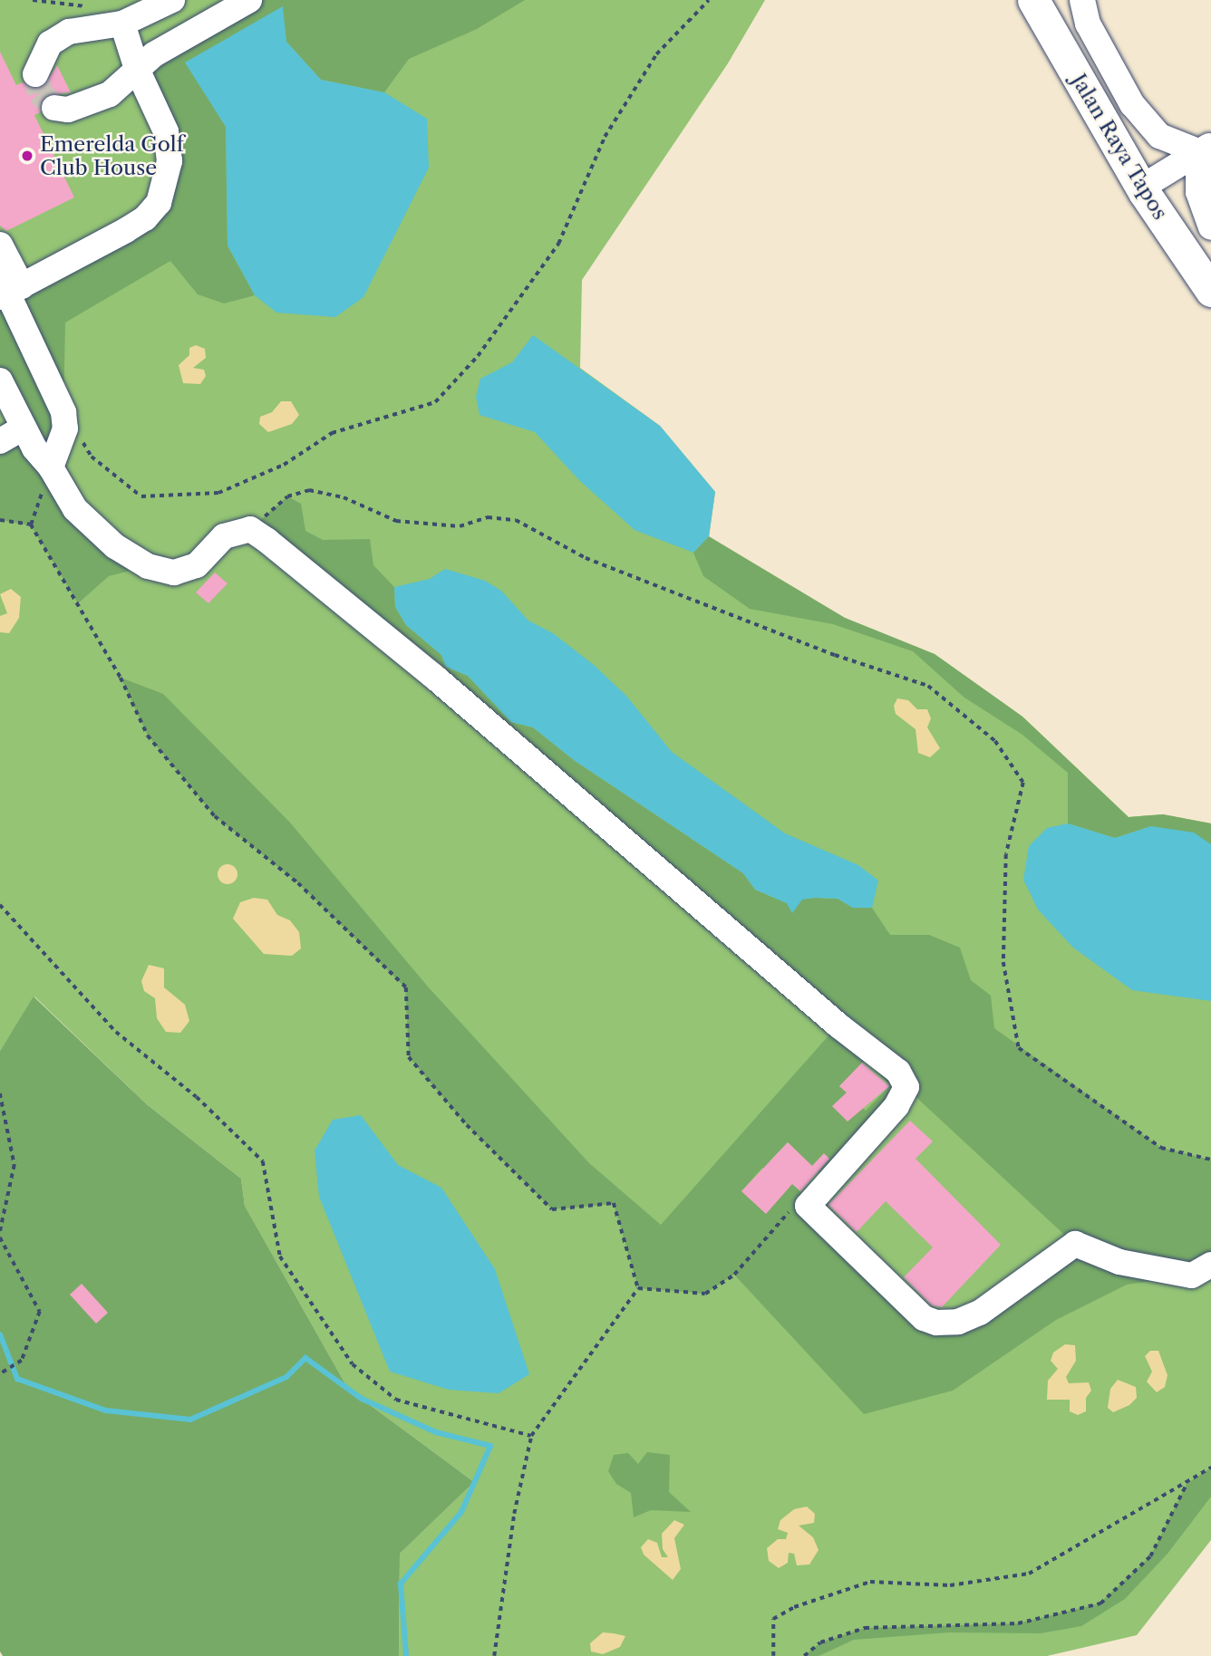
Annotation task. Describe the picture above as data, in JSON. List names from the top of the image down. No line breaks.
{"streets":{"main road":["Jalan Raya Tapos"]},"places":["Emerelda Golf Club House"]}
